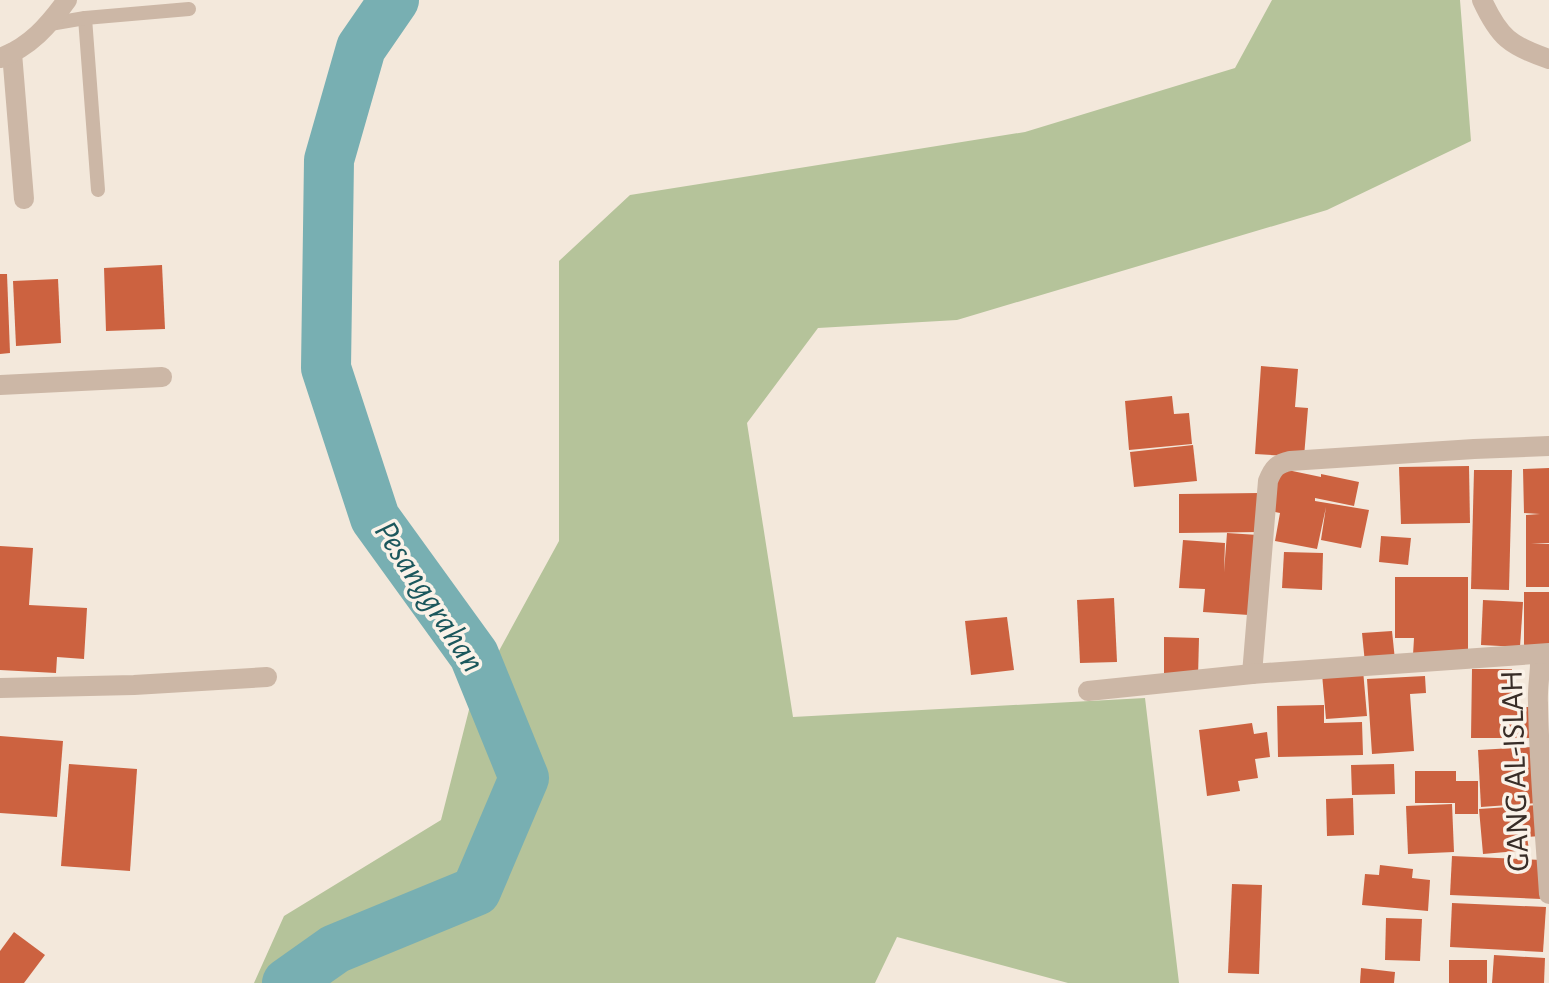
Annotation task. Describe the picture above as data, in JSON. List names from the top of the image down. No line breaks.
{"streets":{"street":["GANG AL-ISLAH"]},"water":["Pesanggrahan"]}
